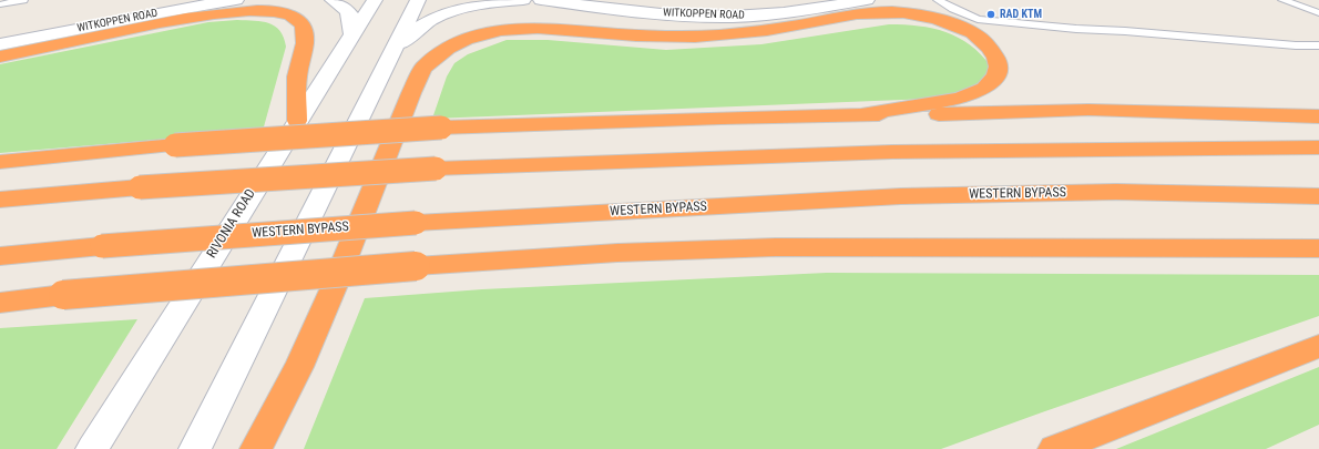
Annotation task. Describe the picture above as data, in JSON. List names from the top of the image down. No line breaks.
{"streets":{"highway":["WESTERN BYPASS"],"main road":["WITKOPPEN ROAD","RIVONIA ROAD"]},"places":["RAD KTM"]}
